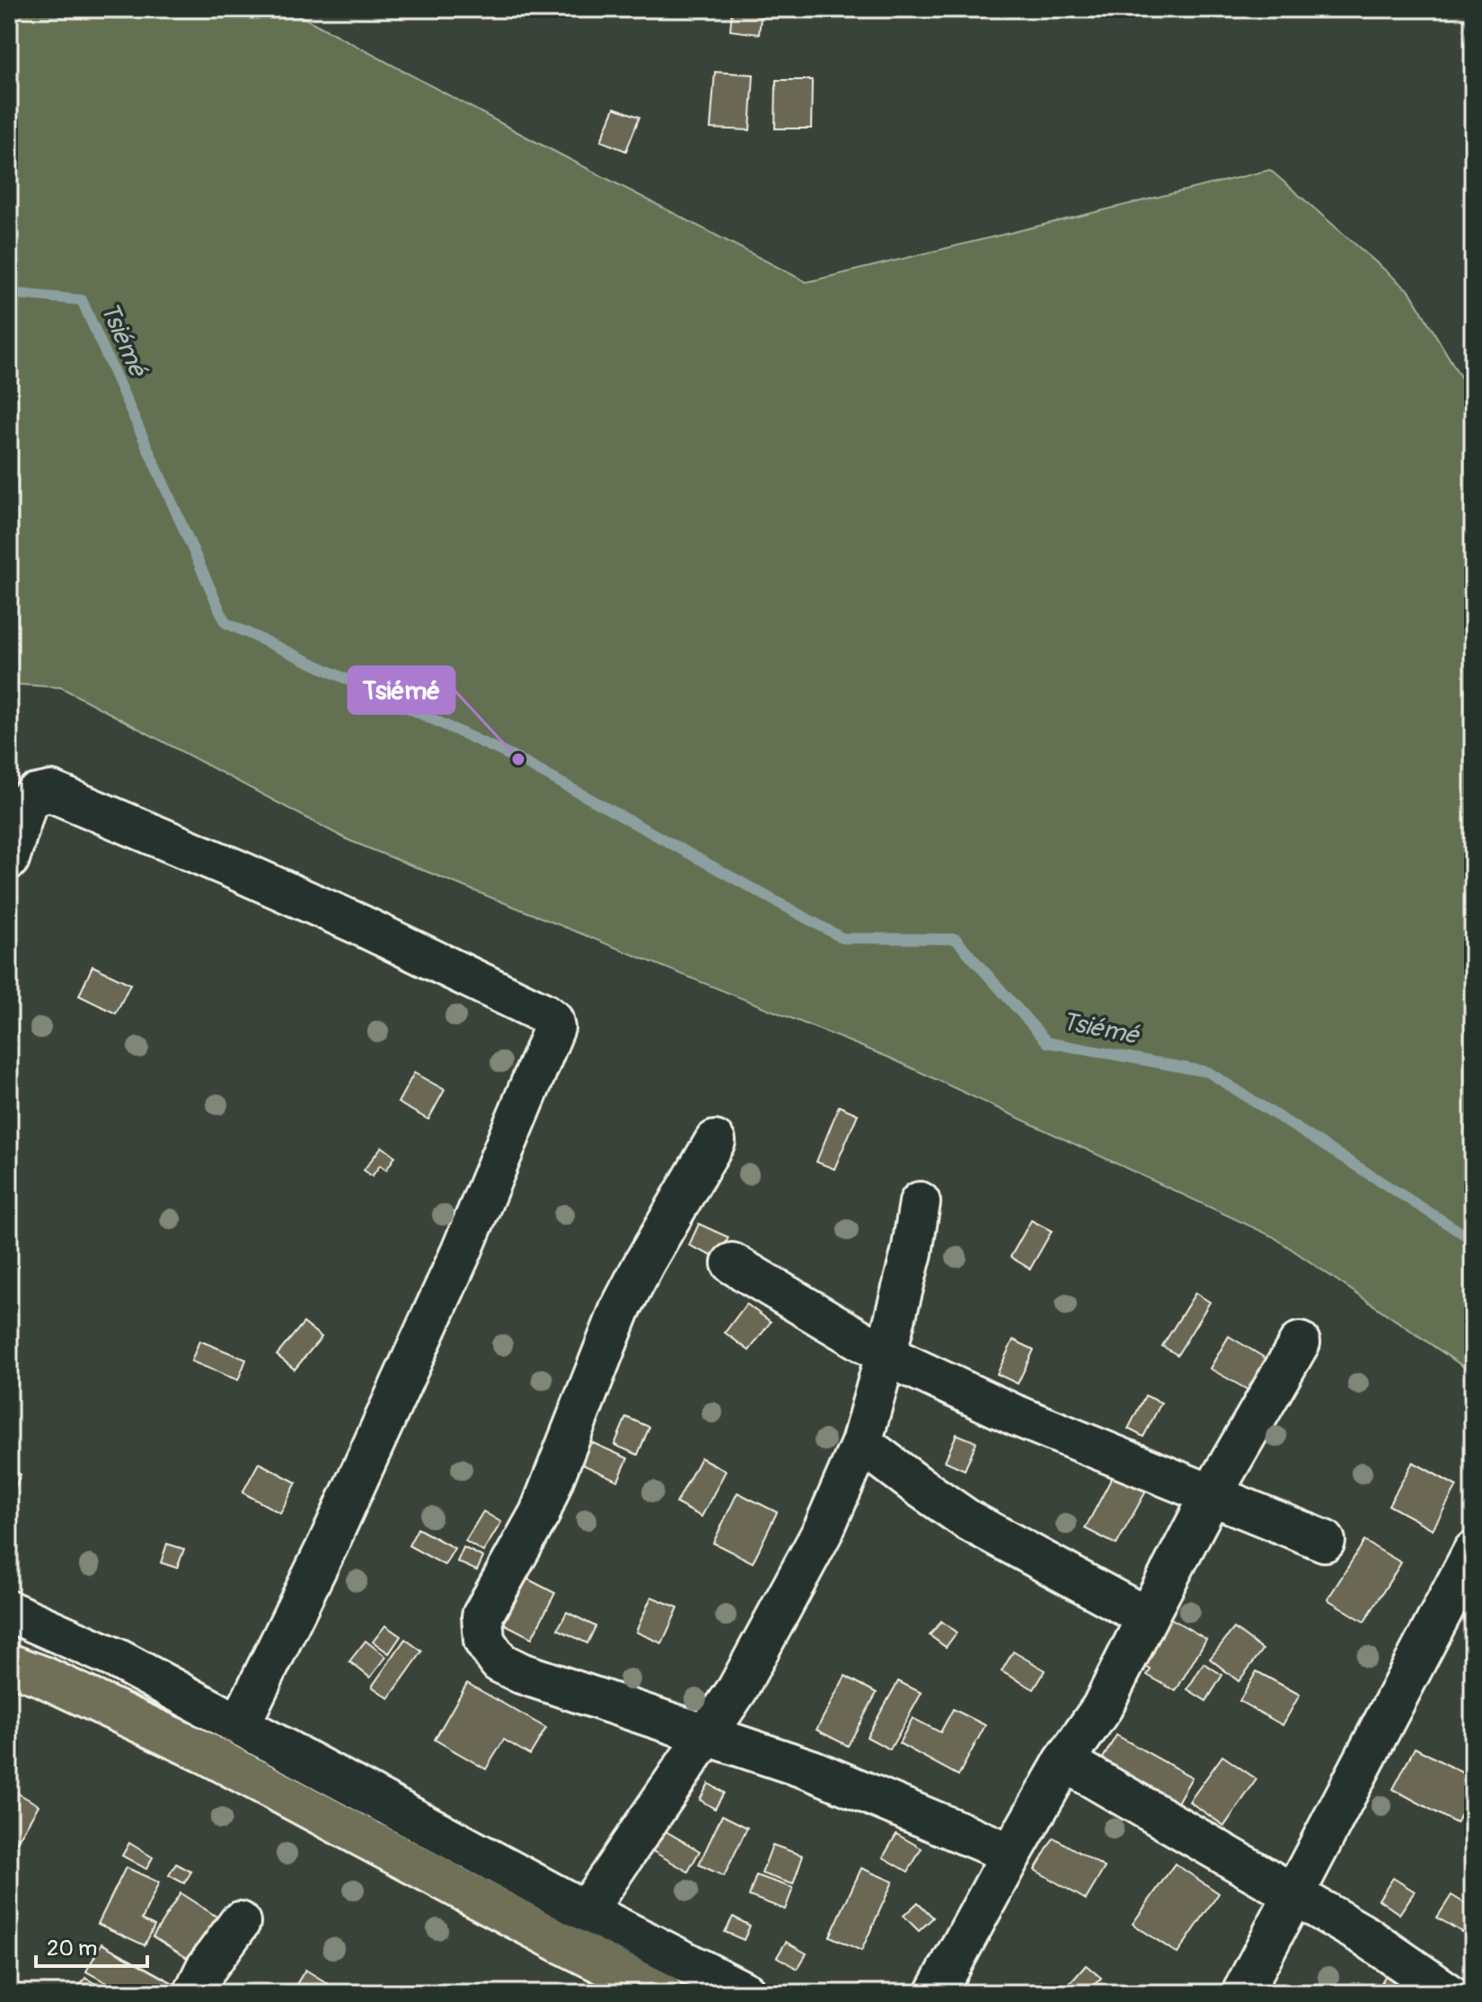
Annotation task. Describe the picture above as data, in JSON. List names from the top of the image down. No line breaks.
{"water":["Tsiémé"],"places":["Tsiémé"],"scale_bar":"20 m"}
